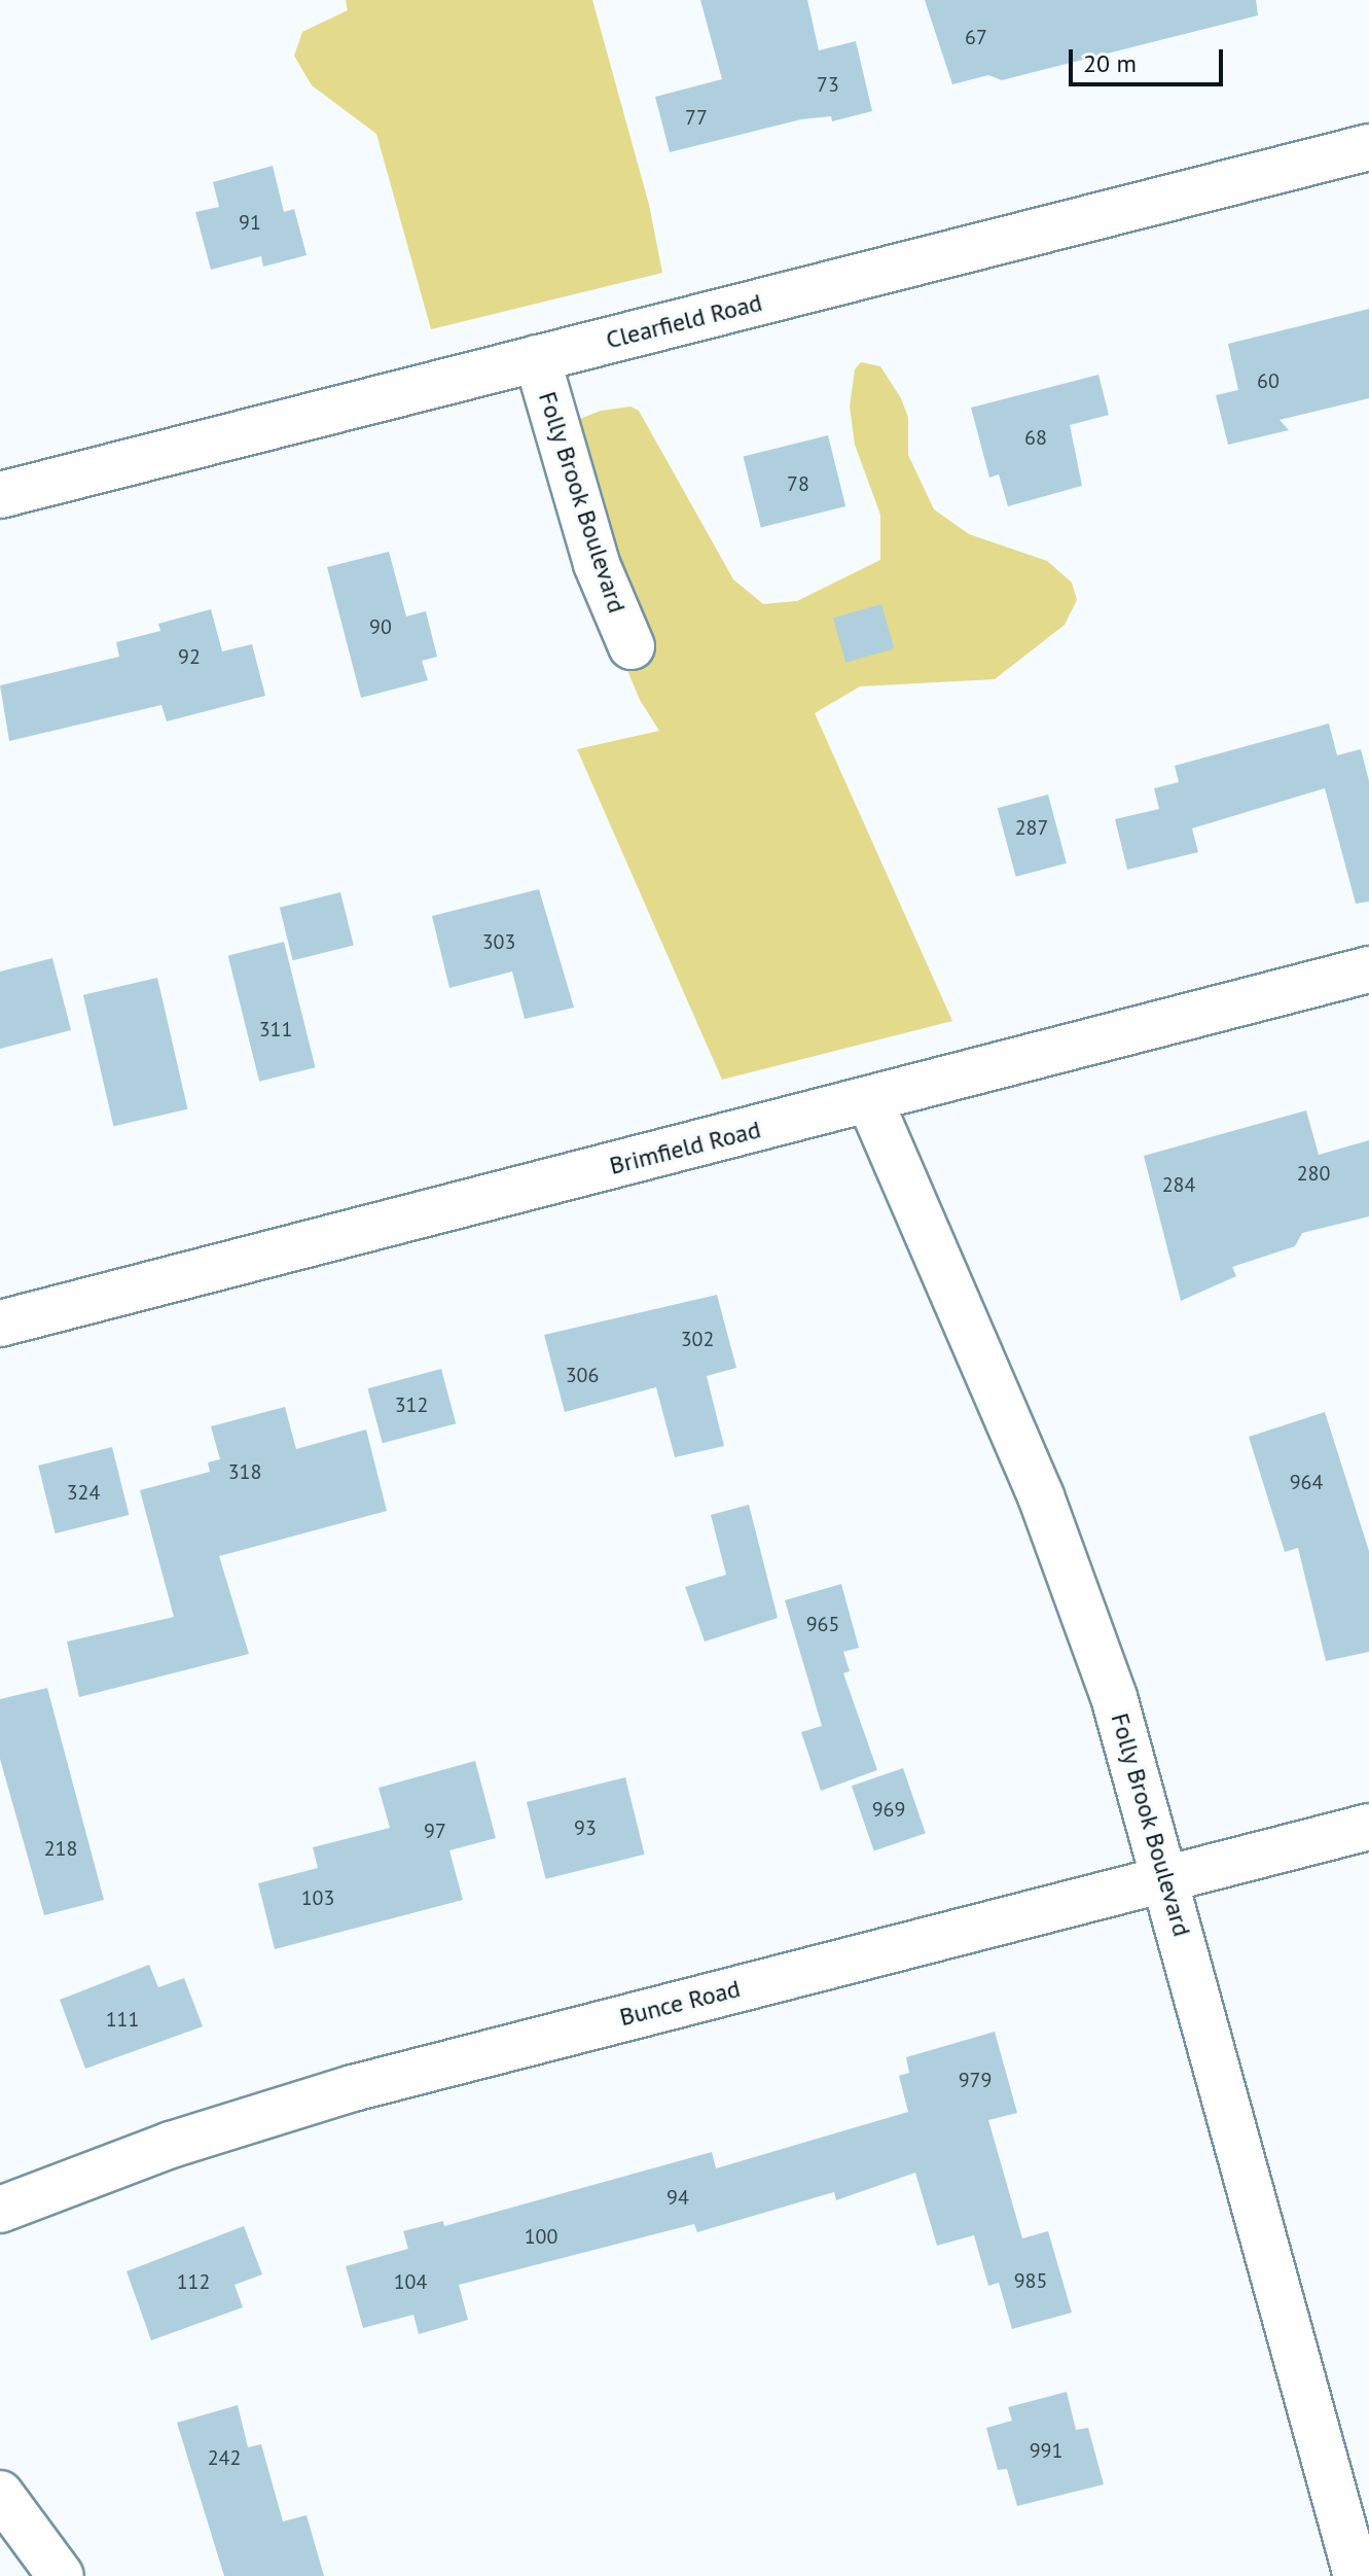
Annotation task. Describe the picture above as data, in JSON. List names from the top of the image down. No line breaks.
{"streets":{"street":["Clearfield Road","Folly Brook Boulevard","Brimfield Road","Bunce Road"]},"crossings":[["Clearfield Road","Folly Brook Boulevard"],["Folly Brook Boulevard","Brimfield Road"],["Folly Brook Boulevard","Bunce Road"]],"house_numbers":["67","73","77","91","60","68","78","90","92","287","303","311","280","284","302","306","312","318","964","324","965","969","93","97","218","103","111","979","94","100","985","112","104","991","242"],"scale_bar":"20 m"}
